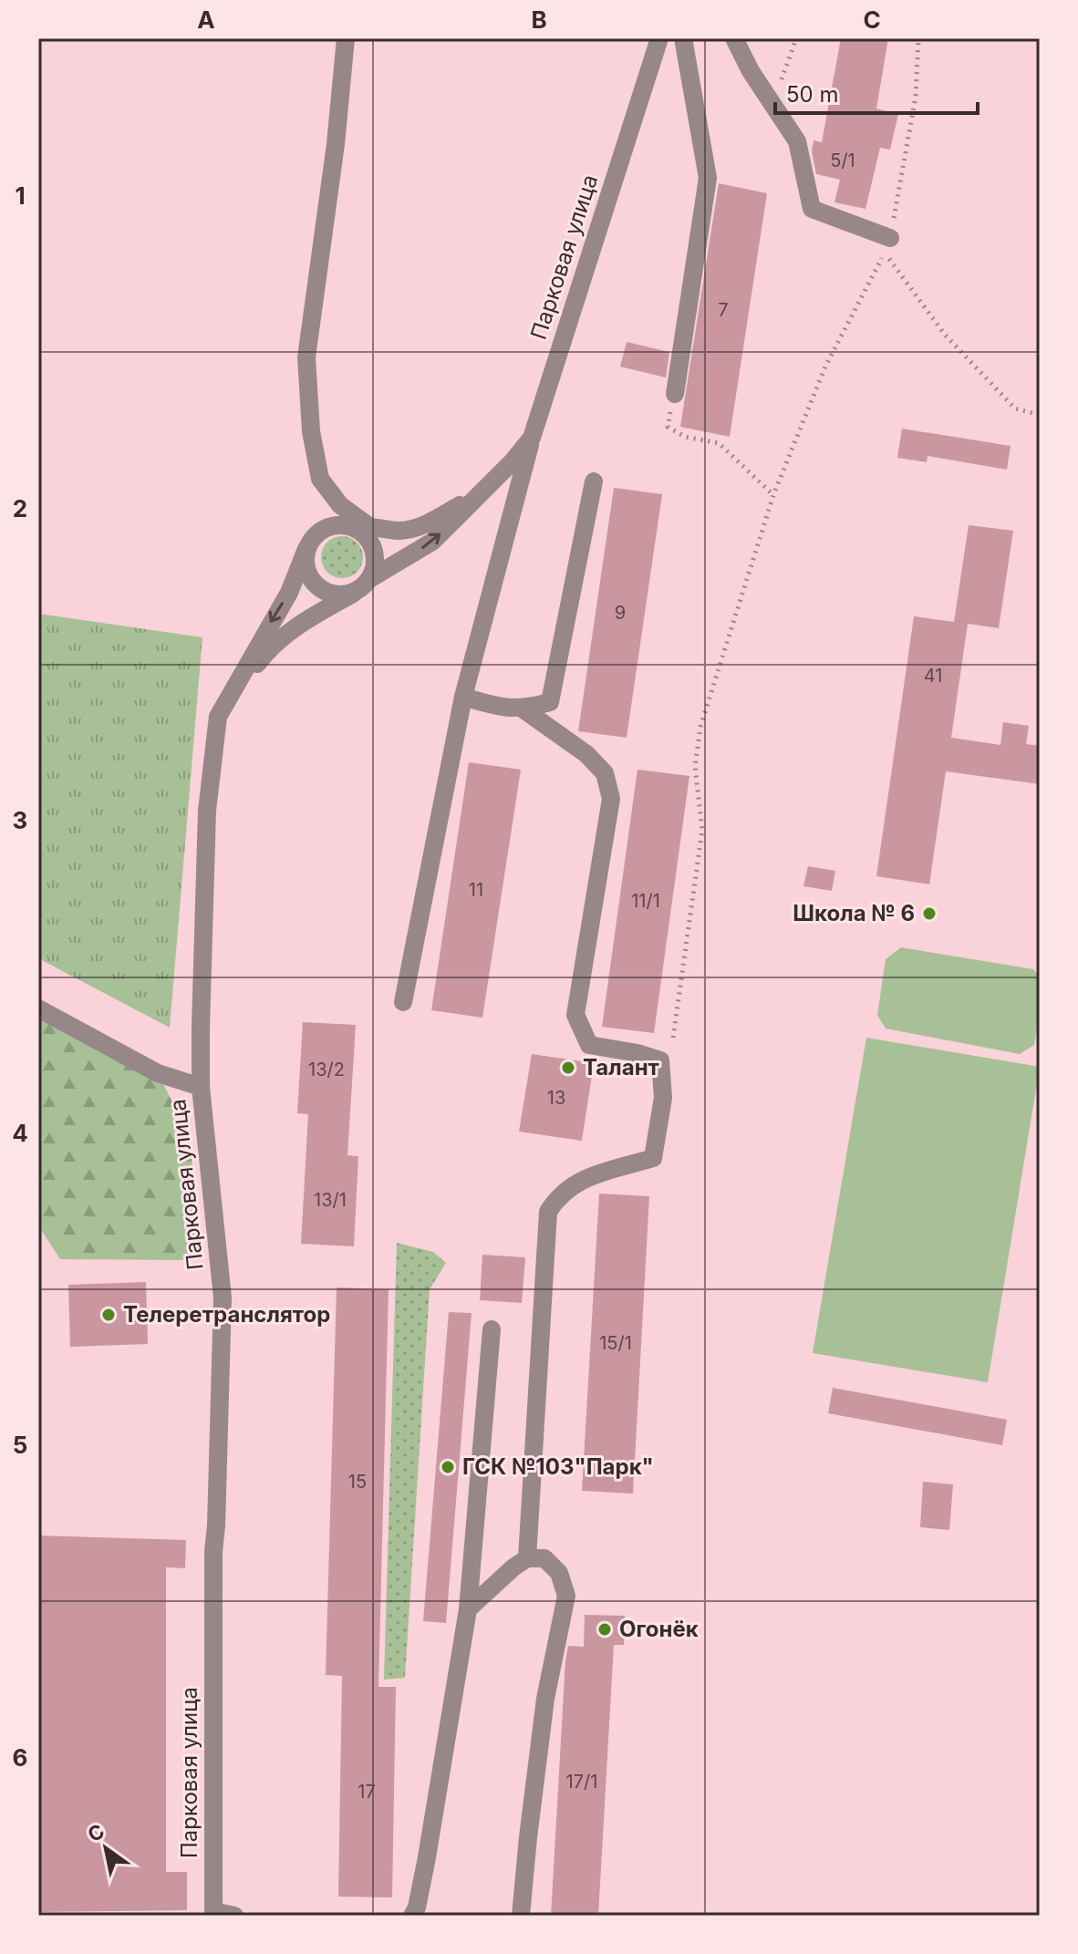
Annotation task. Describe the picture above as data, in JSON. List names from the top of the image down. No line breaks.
{"streets":{"street":["Парковая улица"]},"places":["Школа № 6","Талант","Телеретранслятор","ГСК №103\"Парк\"","Огонёк"],"house_numbers":["5/1","7","9","41","11","11/1","13/2","13","13/1","15/1","15","17/1","17"],"scale_bar":"50 m","north":"top left","grid":{"columns":["A","B","C"],"rows":["1","2","3","4","5","6"]}}
